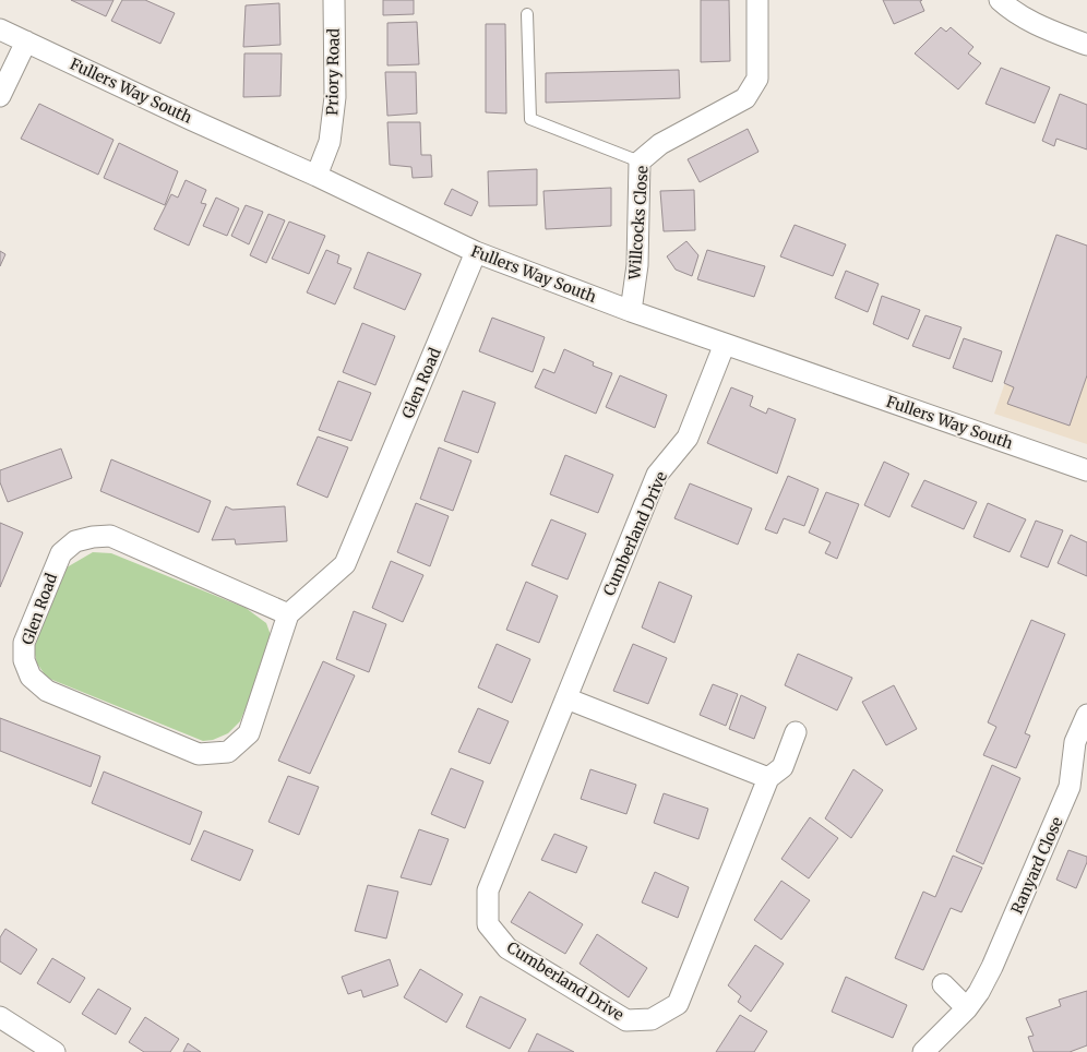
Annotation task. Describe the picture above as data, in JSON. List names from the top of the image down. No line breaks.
{"streets":{"street":["Priory Road","Fullers Way South","Willcocks Close","Glen Road","Cumberland Drive","Ranyard Close"]},"crossings":[["Priory Road","Fullers Way South"],["Fullers Way South","Willcocks Close"],["Fullers Way South","Glen Road"],["Fullers Way South","Cumberland Drive"]]}
